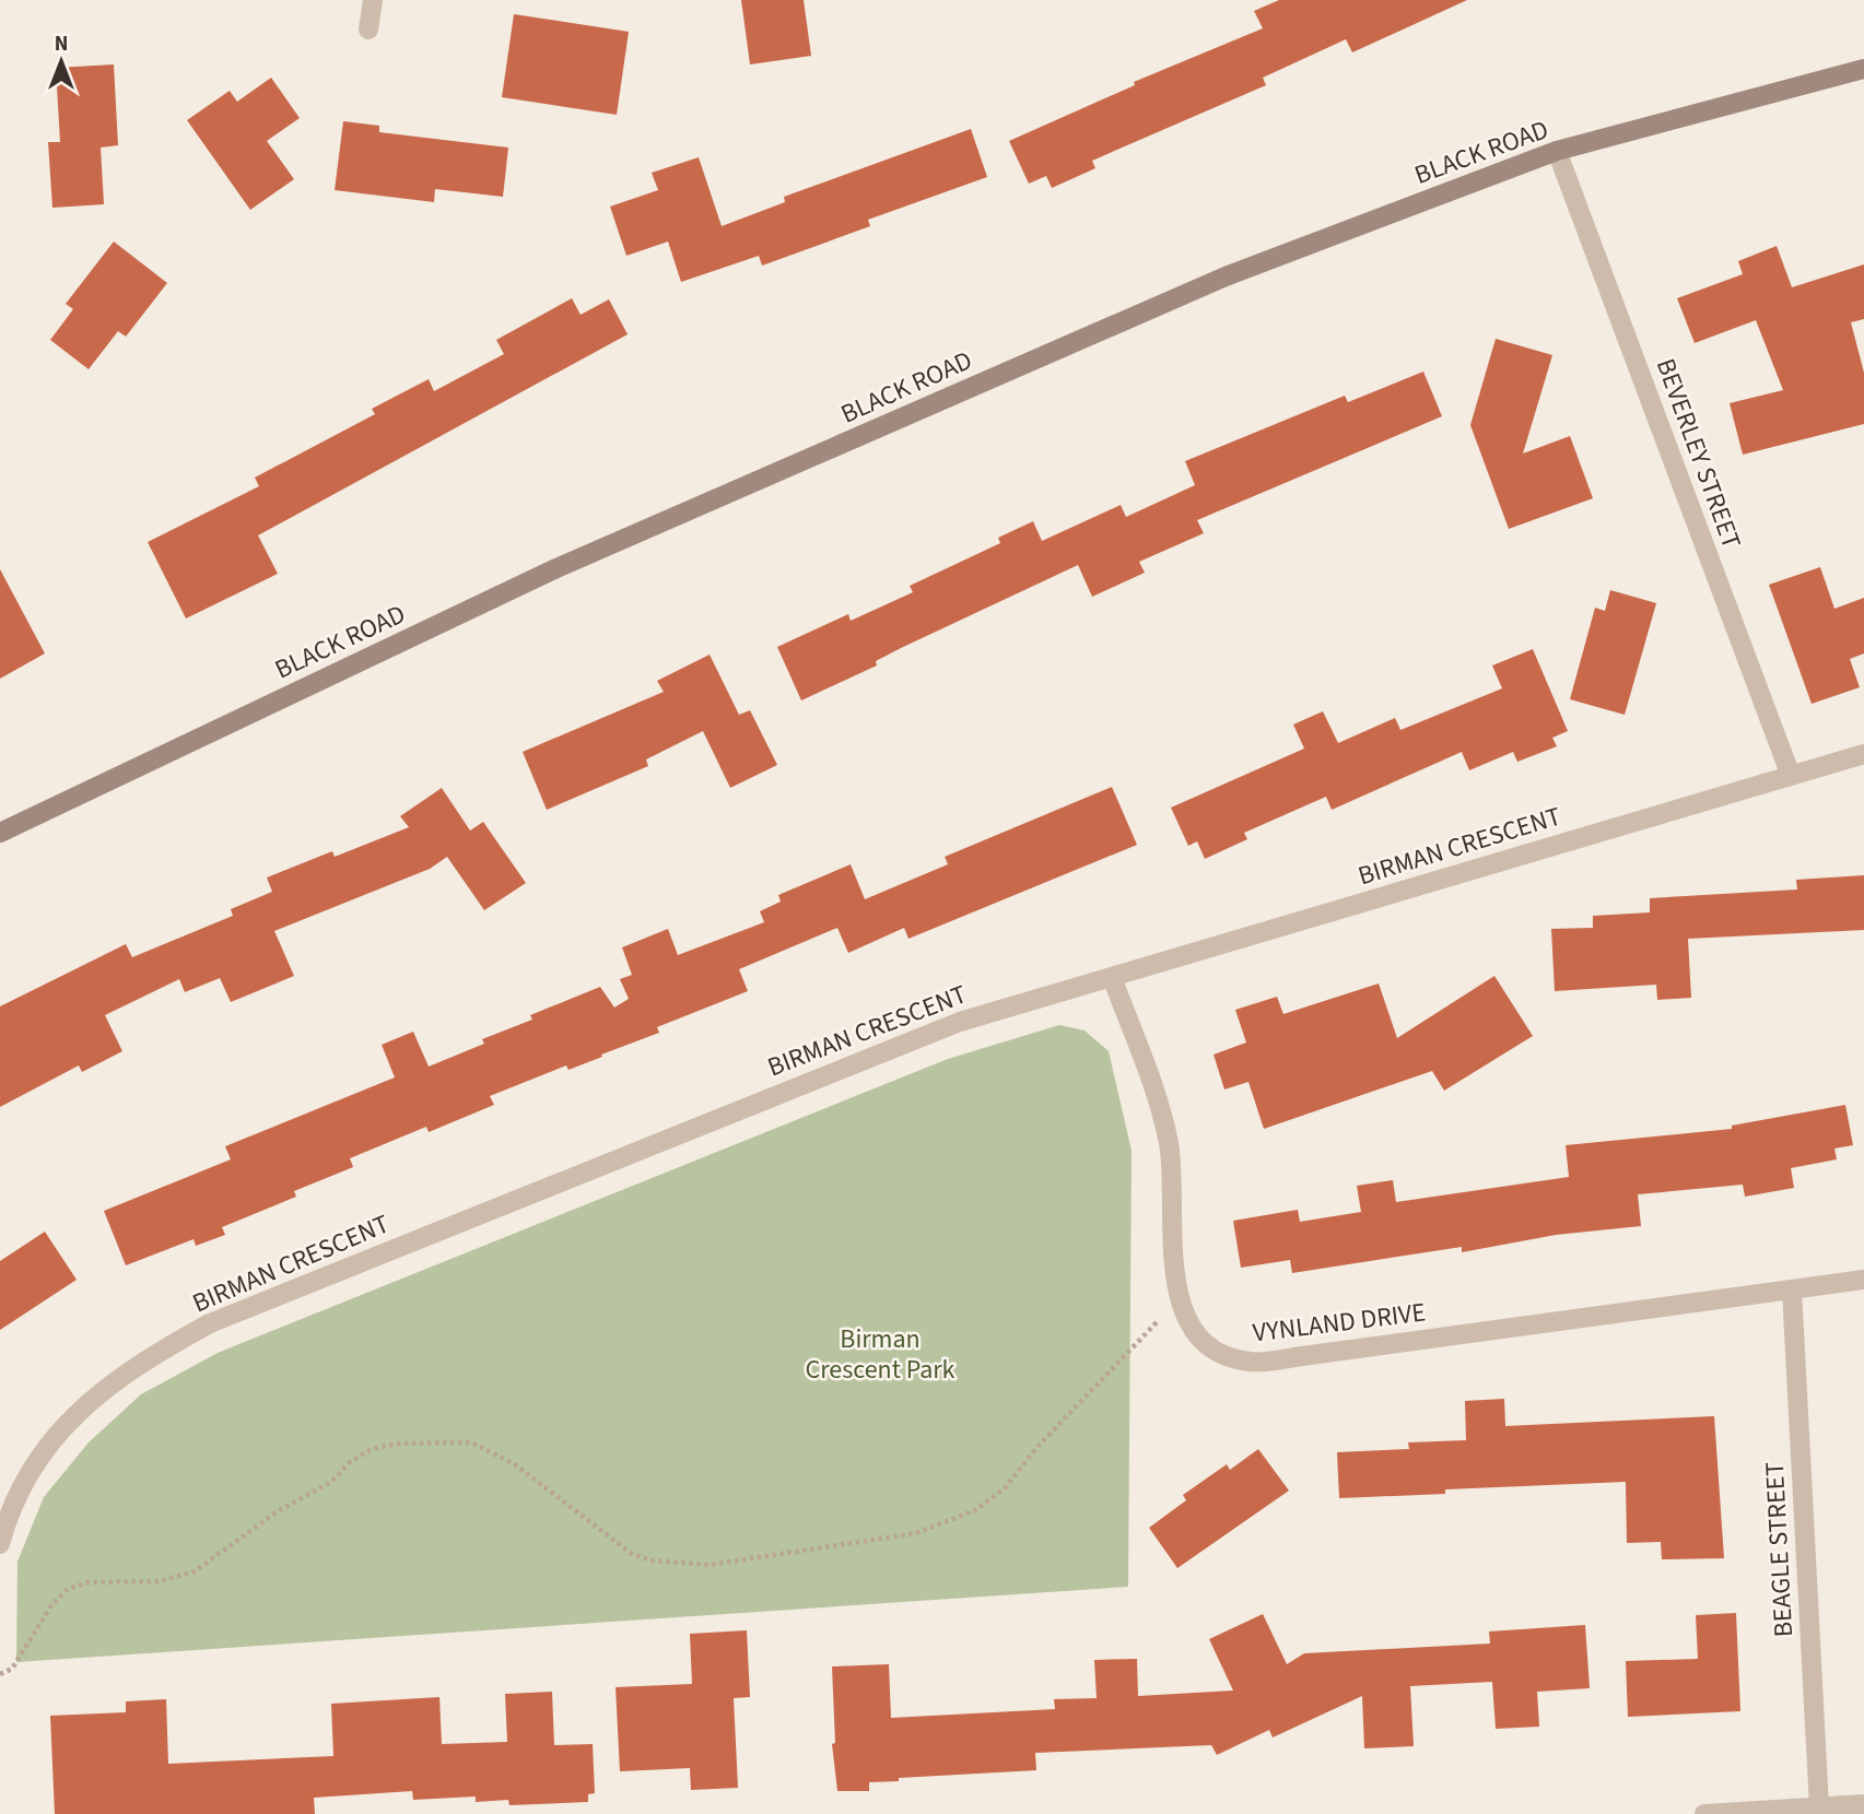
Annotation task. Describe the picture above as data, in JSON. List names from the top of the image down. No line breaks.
{"streets":{"main road":["BLACK ROAD"],"street":["BEVERLEY STREET","BIRMAN CRESCENT","VYNLAND DRIVE","BEAGLE STREET"]},"crossings":[["BLACK ROAD","BEVERLEY STREET"],["BEVERLEY STREET","BIRMAN CRESCENT"],["BIRMAN CRESCENT","VYNLAND DRIVE"],["VYNLAND DRIVE","BEAGLE STREET"]],"parks":["Birman Crescent Park"],"north":"top"}
